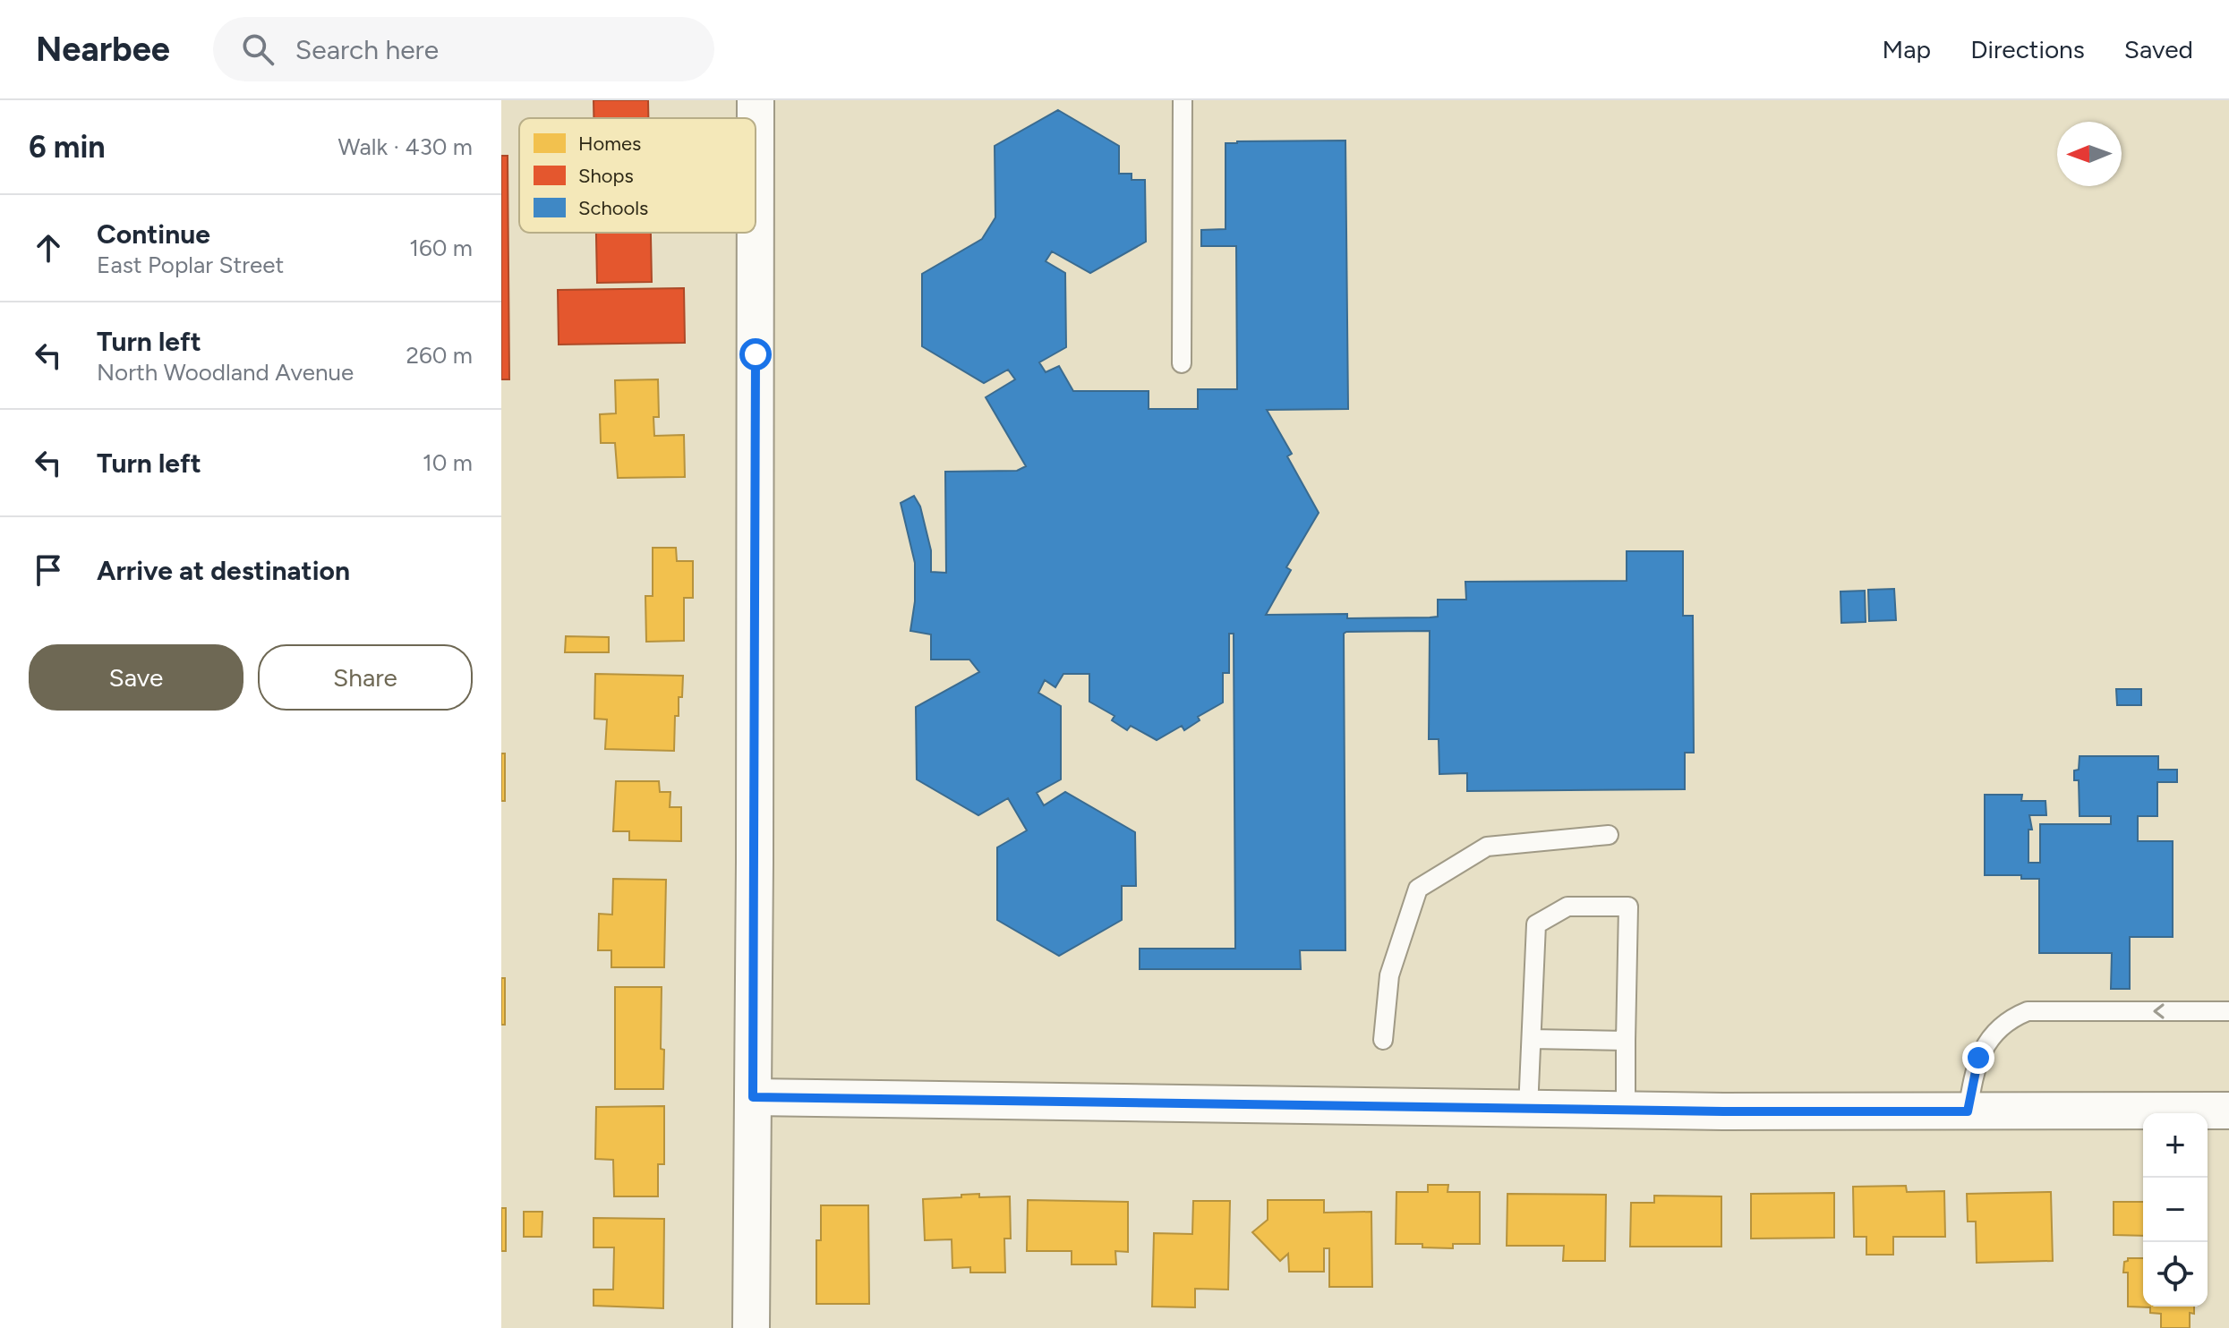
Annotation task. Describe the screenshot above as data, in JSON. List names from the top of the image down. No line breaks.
{"legend":["Homes","Shops","Schools"],"north":"left","page":{"header":"Nearbee","search":"Search here","nav":["Map","Directions","Saved"],"heading":["6 min","Walk · 430 m"],"list":[["Continue","East Poplar Street","160 m"],["Turn left","North Woodland Avenue","260 m"],["Turn left","10 m"],"Arrive at destination"],"buttons":["Save","Share"],"map_buttons":["+","−"]}}
